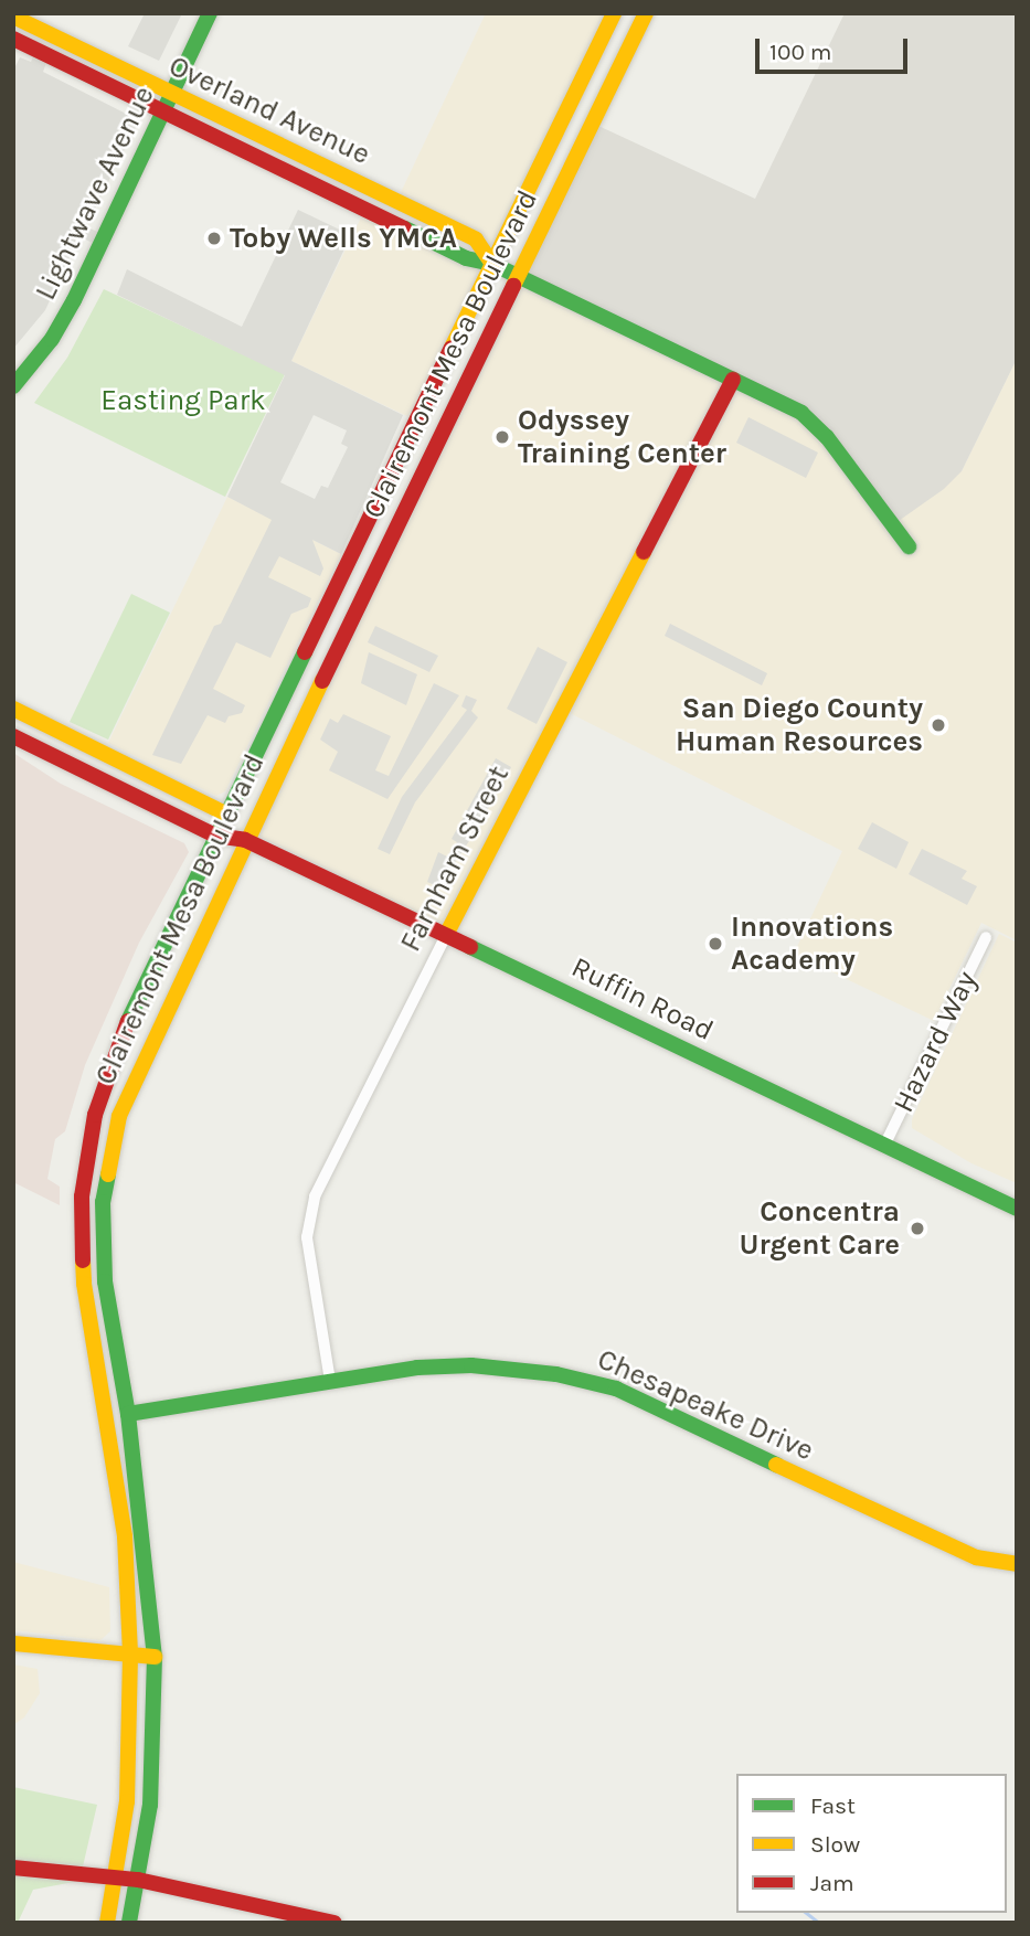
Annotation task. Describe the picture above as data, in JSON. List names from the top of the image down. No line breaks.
{"streets":{"main road":["Overland Avenue","Lightwave Avenue","Clairemont Mesa Boulevard","Farnham Street","Ruffin Road","Chesapeake Drive"],"street":["Hazard Way"]},"crossings":[["Overland Avenue","Lightwave Avenue"],["Overland Avenue","Clairemont Mesa Boulevard"],["Overland Avenue","Farnham Street"],["Clairemont Mesa Boulevard","Ruffin Road"],["Clairemont Mesa Boulevard","Chesapeake Drive"],["Farnham Street","Ruffin Road"],["Farnham Street","Chesapeake Drive"],["Ruffin Road","Hazard Way"]],"parks":["Easting Park"],"places":["Toby Wells YMCA","Odyssey Training Center","San Diego County Human Resources","Innovations Academy","Concentra Urgent Care"],"legend":["Fast","Slow","Jam"],"scale_bar":"100 m"}
